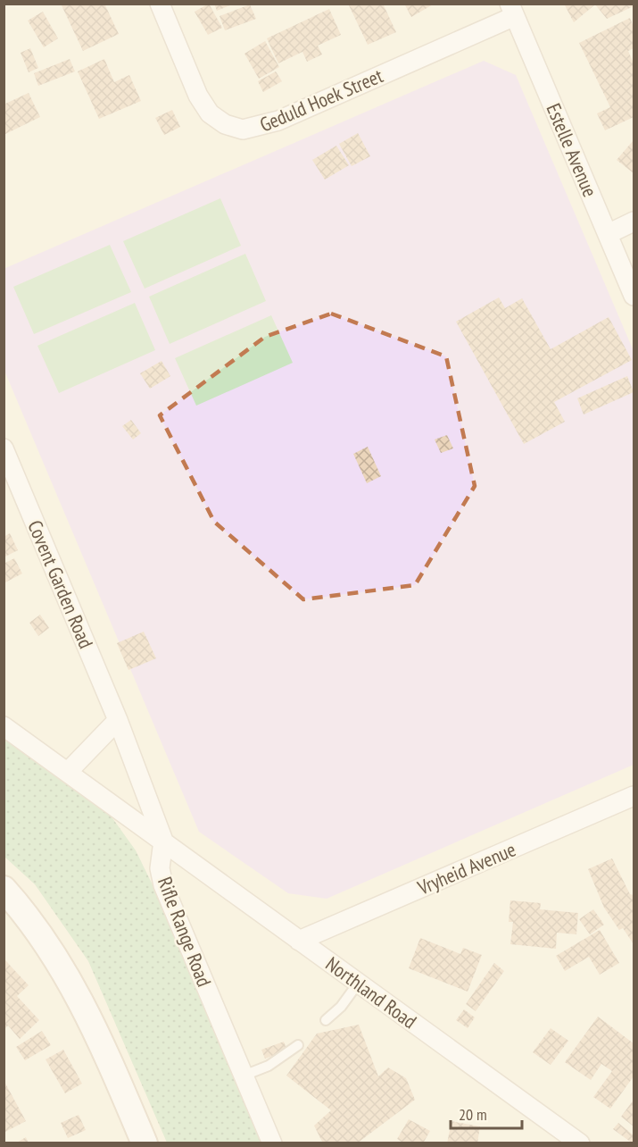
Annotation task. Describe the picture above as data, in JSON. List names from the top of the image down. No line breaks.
{"streets":{"street":["Geduld Hoek Street","Estelle Avenue","Covent Garden Road","Vryheid Avenue","Rifle Range Road","Northland Road"]},"crossings":[["Geduld Hoek Street","Estelle Avenue"],["Covent Garden Road","Rifle Range Road"],["Covent Garden Road","Northland Road"],["Vryheid Avenue","Northland Road"],["Rifle Range Road","Northland Road"]],"scale_bar":"20 m"}
